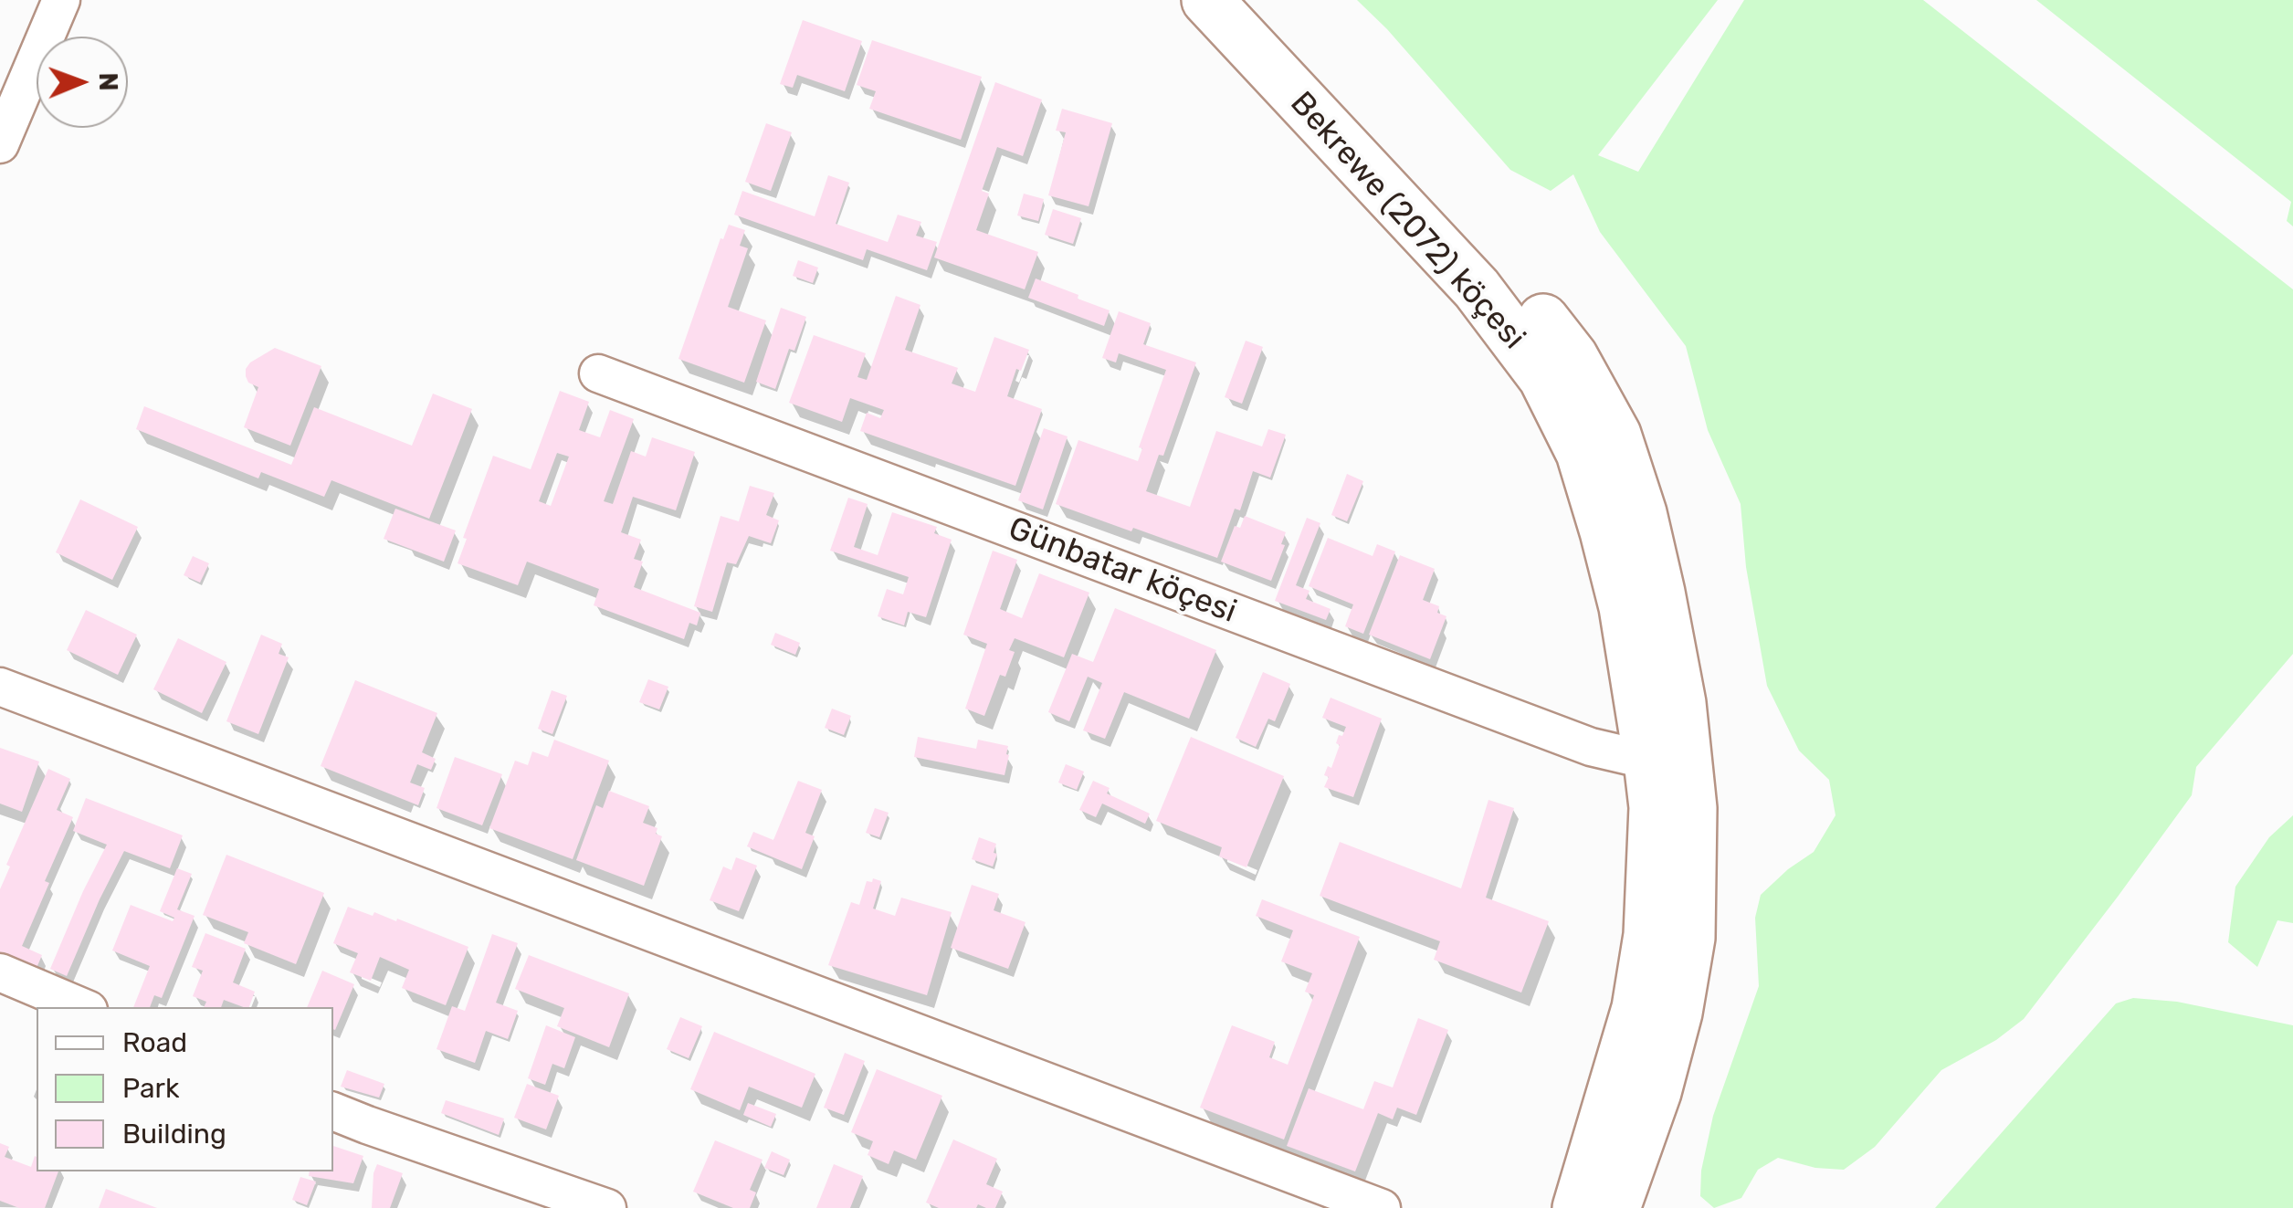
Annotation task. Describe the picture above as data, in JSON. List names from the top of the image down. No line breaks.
{"streets":{"main road":["Bekrewe (2072) köçesi"],"street":["Günbatar köçesi"]},"crossings":[["Bekrewe (2072) köçesi","Günbatar köçesi"]],"legend":["Road","Park","Building"],"north":"right"}
